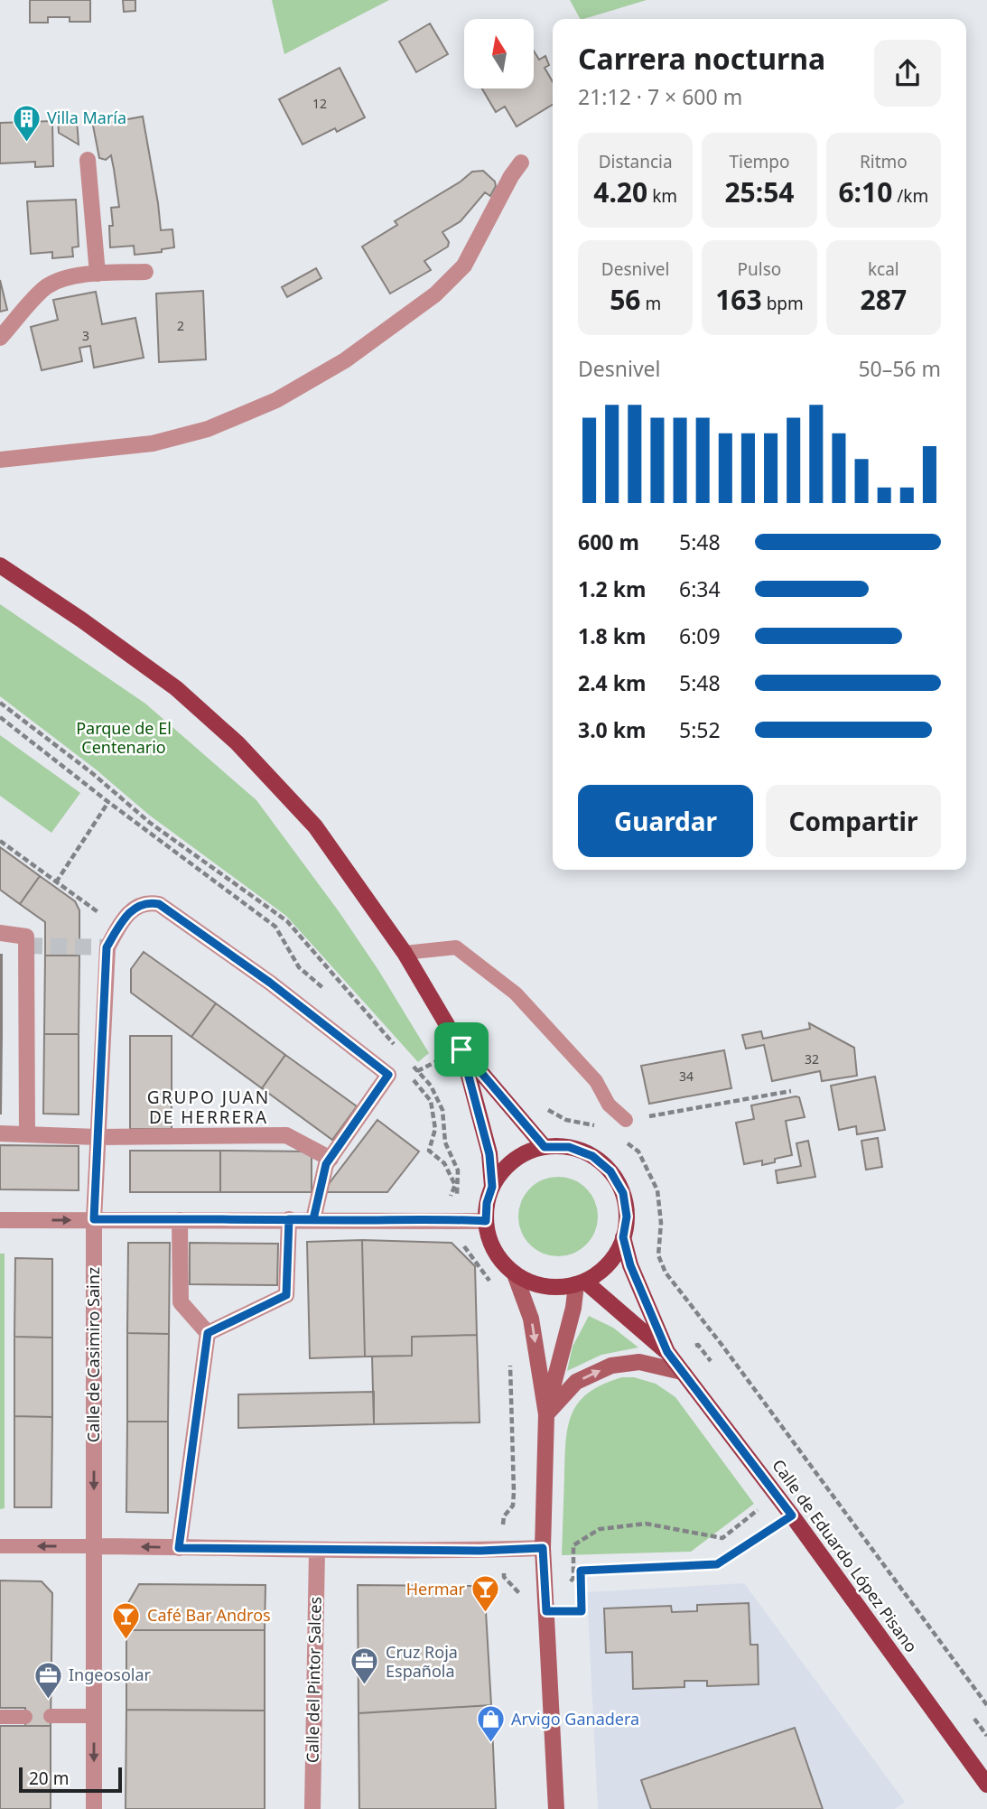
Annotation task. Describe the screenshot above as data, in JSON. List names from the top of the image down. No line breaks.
{"streets":{"main road":["Calle de Eduardo López Pisano"],"street":["Calle de Casimiro Sainz","Calle del Pintor Salces"]},"districts":["GRUPO JUAN DE HERRERA"],"parks":["Parque de El Centenario"],"places":{"building":["Villa María"],"bar":["Hermar","Café Bar Andros"],"office":["Cruz Roja Española","Ingeosolar"],"shop":["Arvigo Ganadera"]},"house_numbers":["12","2","3","32","34"],"scale_bar":"20 m","north":"top","page":{"heading":["Carrera nocturna","21:12 · 7 × 600 m"],"stats":[["Distancia","4.20 km"],["Tiempo","25:54"],["Ritmo","6:10 /km"],["Desnivel","56 m"],["Pulso","163 bpm"],["kcal","287"]],"chart":["Desnivel","50–56 m"],"list":[{"name":"600 m","note":"5:48"},{"name":"1.2 km","note":"6:34"},{"name":"1.8 km","note":"6:09"},{"name":"2.4 km","note":"5:48"},{"name":"3.0 km","note":"5:52"}],"buttons":["Guardar","Compartir"],"scale":"20 m"}}
